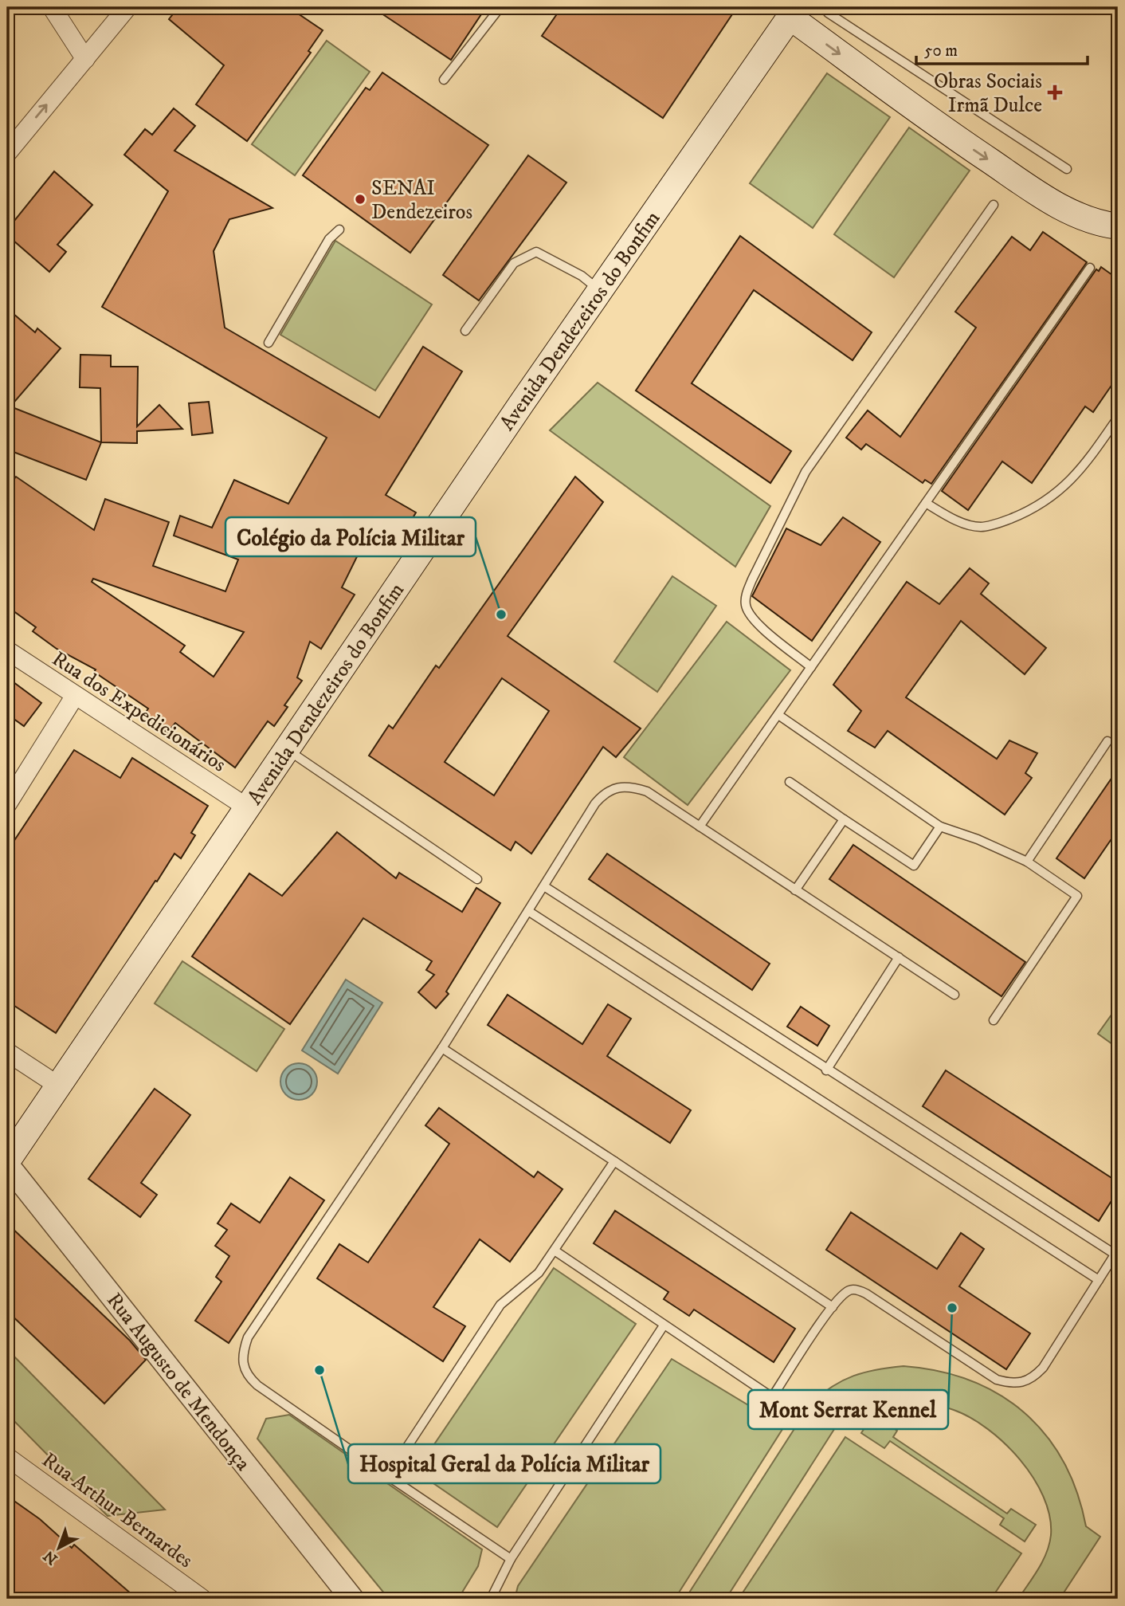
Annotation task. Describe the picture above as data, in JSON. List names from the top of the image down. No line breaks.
{"streets":{"main road":["Avenida Dendezeiros do Bonfim"],"street":["Rua dos Expedicionários","Rua Augusto de Mendonça","Rua Arthur Bernardes"]},"crossings":[["Avenida Dendezeiros do Bonfim","Rua dos Expedicionários"],["Avenida Dendezeiros do Bonfim","Rua Augusto de Mendonça"]],"places":{"health":["Obras Sociais Irmã Dulce"],"other":["SENAI Dendezeiros","Colégio da Polícia Militar","Mont Serrat Kennel","Hospital Geral da Polícia Militar"]},"scale_bar":"50 m","north":"bottom left"}
